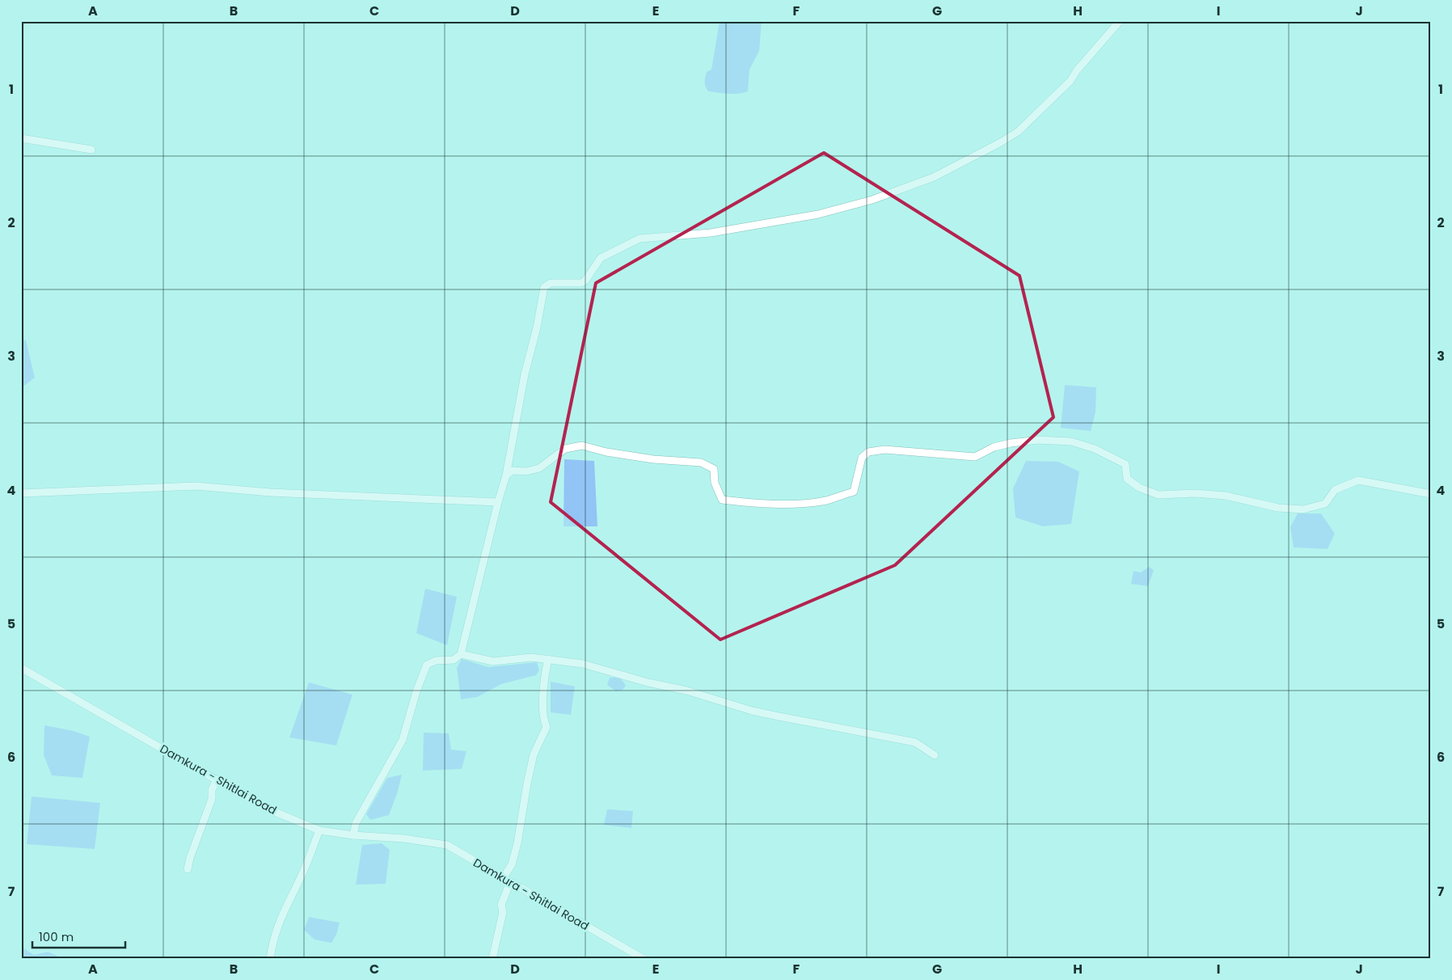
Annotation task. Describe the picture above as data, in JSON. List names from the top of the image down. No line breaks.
{"streets":{"street":["Damkura - Shitlai Road"]},"scale_bar":"100 m","grid":{"columns":["A","B","C","D","E","F","G","H","I","J"],"rows":["1","2","3","4","5","6","7"]}}
